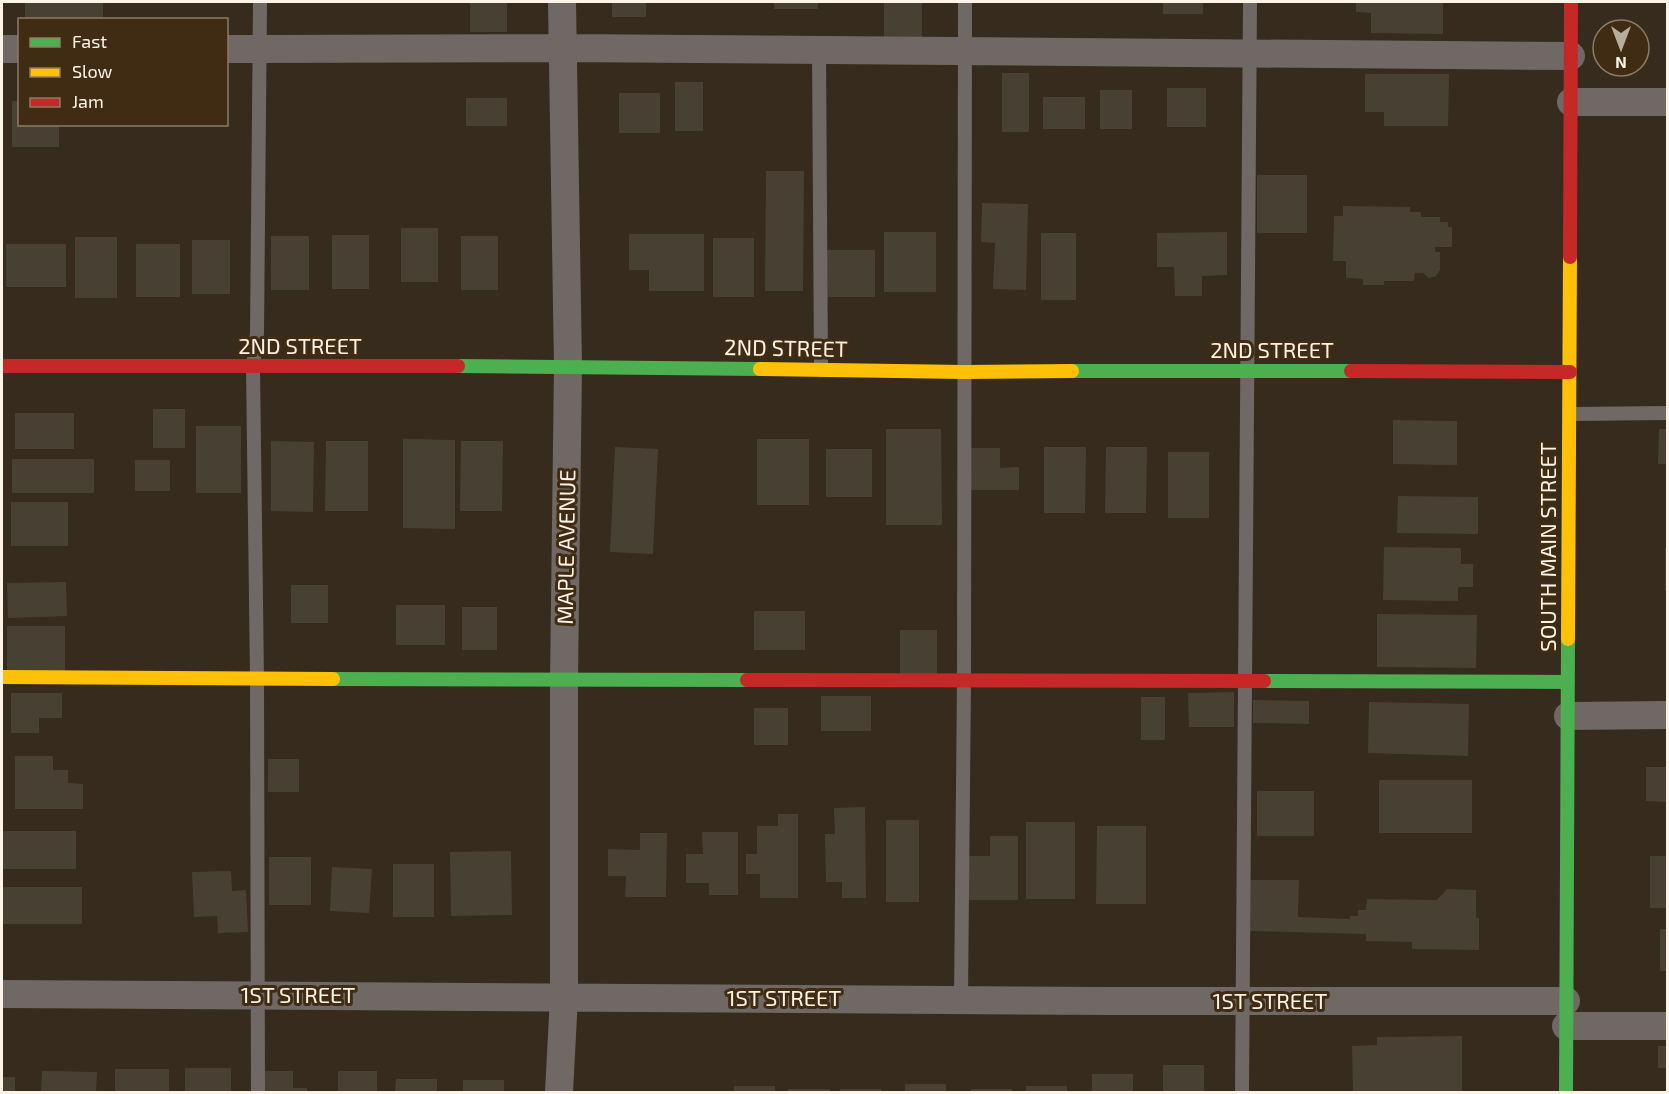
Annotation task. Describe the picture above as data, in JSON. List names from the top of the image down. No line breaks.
{"streets":{"street":["2ND STREET","MAPLE AVENUE","SOUTH MAIN STREET","1ST STREET"]},"crossings":[["2ND STREET","MAPLE AVENUE"],["2ND STREET","SOUTH MAIN STREET"],["MAPLE AVENUE","1ST STREET"],["SOUTH MAIN STREET","1ST STREET"]],"legend":["Fast","Slow","Jam"],"north":"bottom"}
